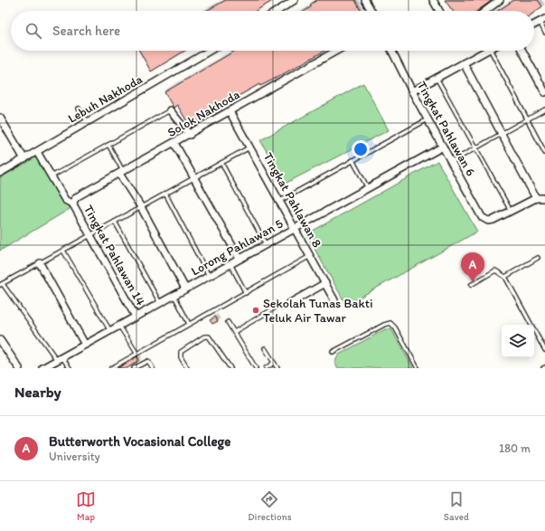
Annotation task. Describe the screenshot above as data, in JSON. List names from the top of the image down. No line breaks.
{"streets":{"street":["Lebuh Nakhoda","Solok Nakhoda","Tingkat Pahlawan 6","Tingkat Pahlawan 8","Lorong Pahlawan 5","Tingkat Pahlawan 14"]},"crossings":[["Lebuh Nakhoda","Tingkat Pahlawan 14"],["Solok Nakhoda","Tingkat Pahlawan 8"],["Solok Nakhoda","Tingkat Pahlawan 14"],["Tingkat Pahlawan 6","Lorong Pahlawan 5"],["Tingkat Pahlawan 8","Lorong Pahlawan 5"],["Lorong Pahlawan 5","Tingkat Pahlawan 14"]],"places":["Sekolah Tunas Bakti Teluk Air Tawar"],"page":{"search":"Search here","pins":"A","heading":"Nearby","list":[{"mark":"A","name":"Butterworth Vocasional College","note":"University","value":"180 m"}],"nav":["Map","Directions","Saved"]}}
